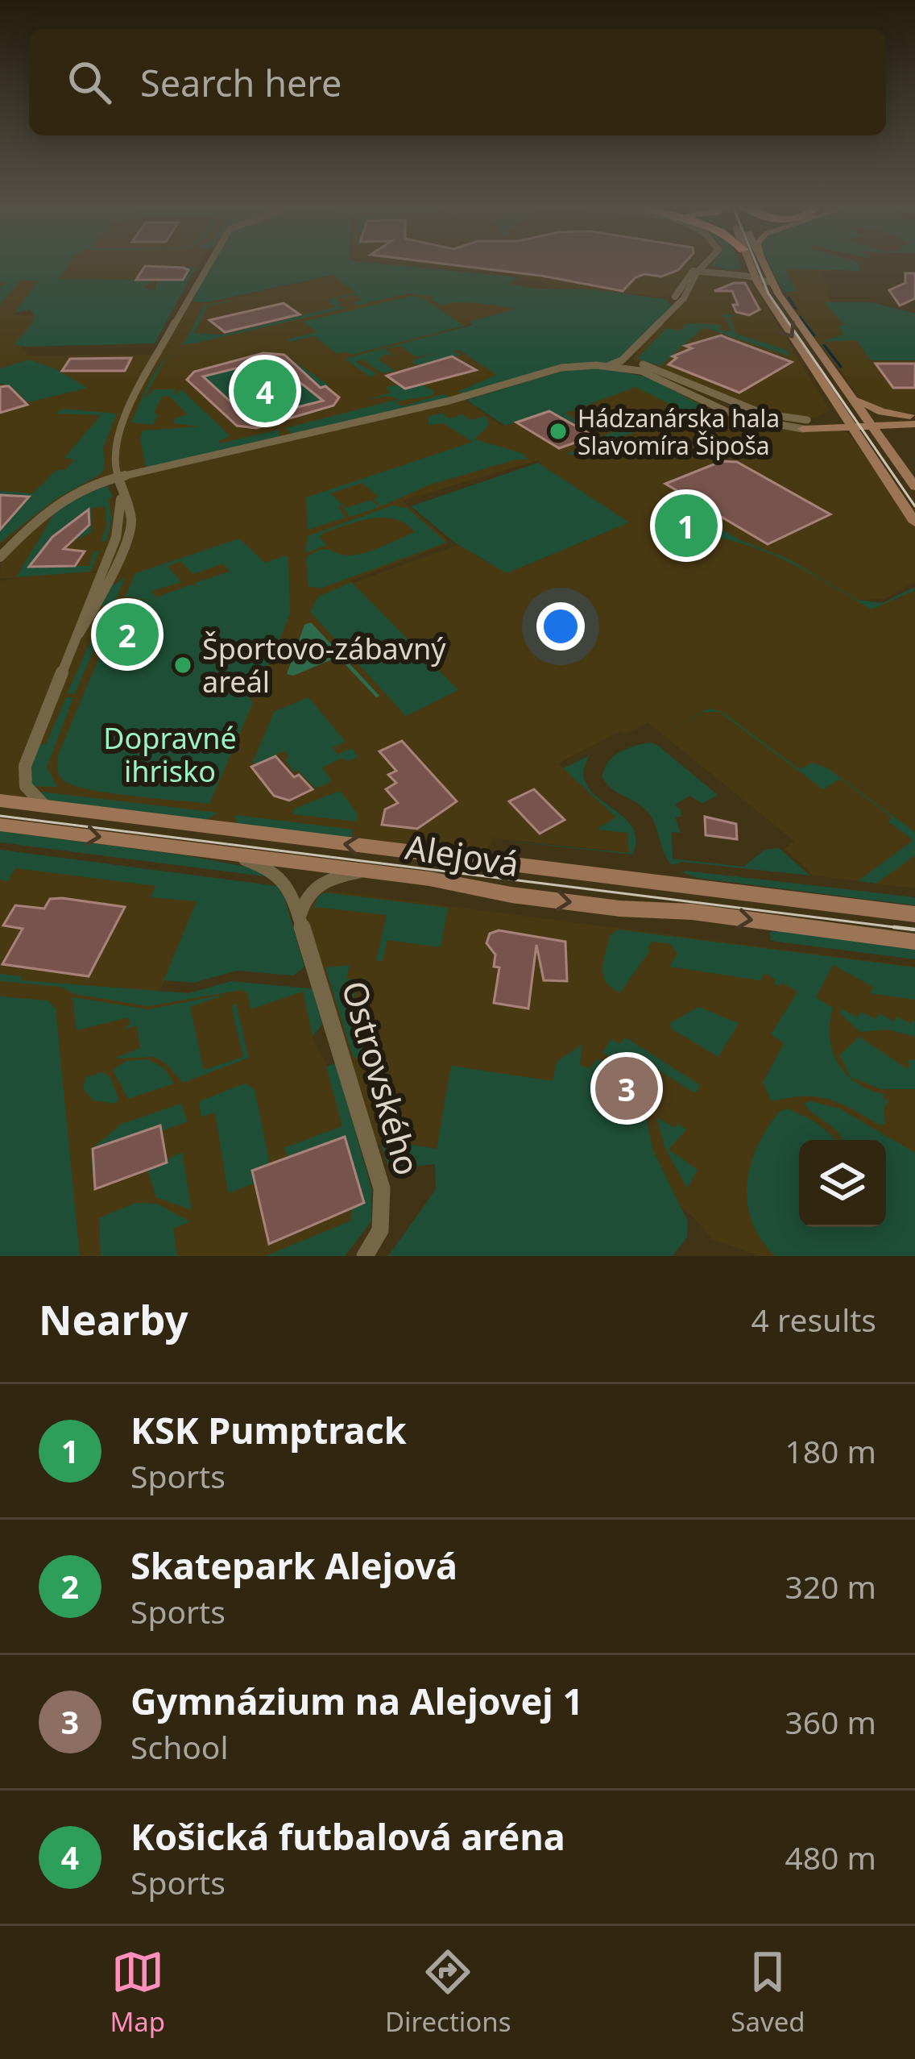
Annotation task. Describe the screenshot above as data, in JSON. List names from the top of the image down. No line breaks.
{"streets":{"street":["Alejová","Ostrovského"]},"crossings":[["Alejová","Ostrovského"]],"parks":["Dopravné ihrisko"],"places":["Hádzanárska hala Slavomíra Šipoša","Športovo-zábavný areál"],"page":{"search":"Search here","pins":["4","1","2","3"],"heading":["Nearby","4 results"],"list":[{"mark":"1","name":"KSK Pumptrack","note":"Sports","value":"180 m"},{"mark":"2","name":"Skatepark Alejová","note":"Sports","value":"320 m"},{"mark":"3","name":"Gymnázium na Alejovej 1","note":"School","value":"360 m"},{"mark":"4","name":"Košická futbalová aréna","note":"Sports","value":"480 m"}],"nav":["Map","Directions","Saved"]}}
